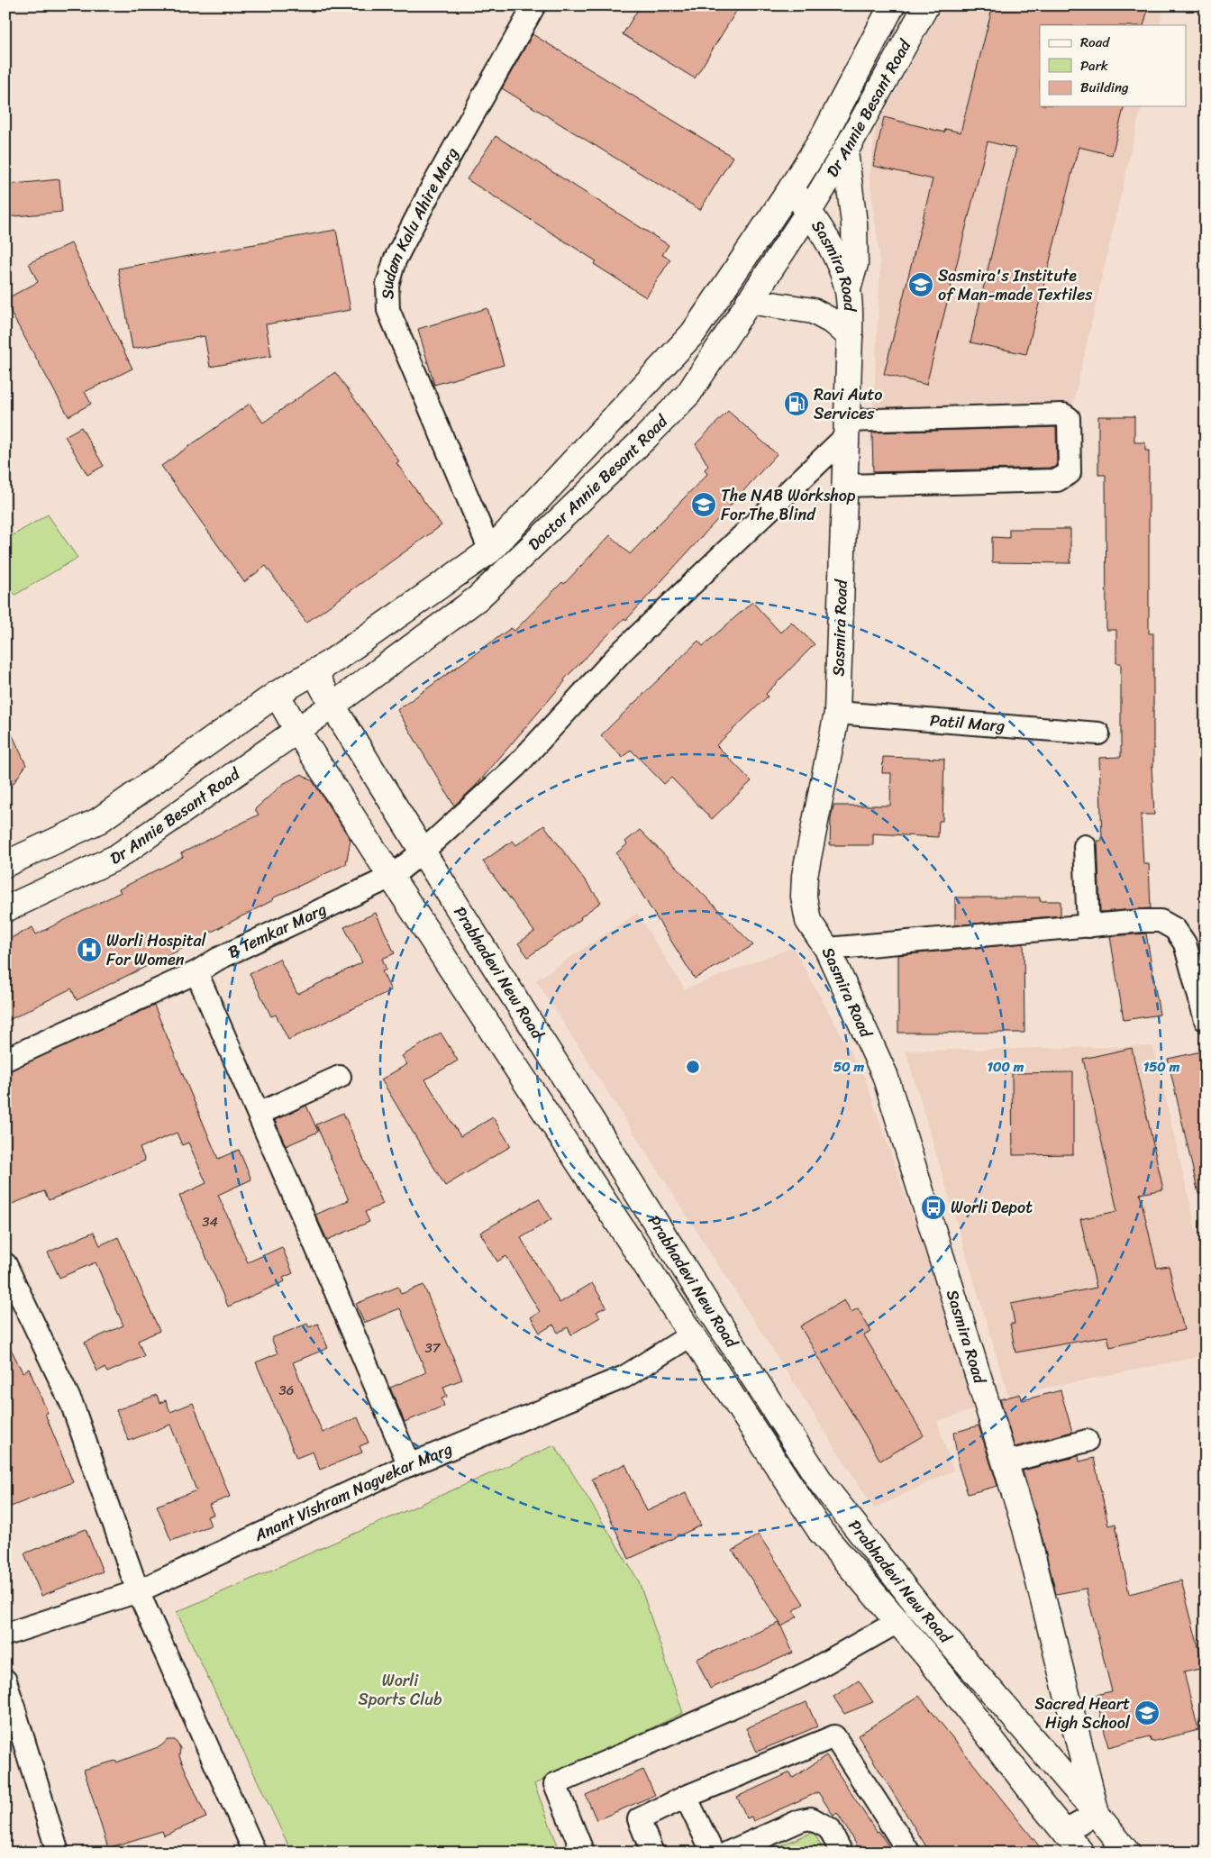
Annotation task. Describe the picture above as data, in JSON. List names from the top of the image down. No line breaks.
{"streets":{"main road":["Dr Annie Besant Road","Sasmira Road","Doctor Annie Besant Road","Prabhadevi New Road"],"street":["Sudam Kalu Ahire Marg","Patil Marg","B Temkar Marg","Anant Vishram Nagvekar Marg"]},"crossings":[["Dr Annie Besant Road","Sasmira Road"],["Dr Annie Besant Road","Doctor Annie Besant Road"],["Dr Annie Besant Road","Prabhadevi New Road"],["Sudam Kalu Ahire Marg","Doctor Annie Besant Road"],["Sasmira Road","Doctor Annie Besant Road"],["Sasmira Road","Patil Marg"],["Sasmira Road","B Temkar Marg"],["Sasmira Road","Prabhadevi New Road"],["Doctor Annie Besant Road","Prabhadevi New Road"],["B Temkar Marg","Prabhadevi New Road"],["Prabhadevi New Road","Anant Vishram Nagvekar Marg"]],"parks":["Worli Sports Club"],"places":{"school or university":["Sasmira's Institute of Man-made Textiles","The NAB Workshop For The Blind","Sacred Heart High School"],"fuel station":["Ravi Auto Services"],"hospital":["Worli Hospital For Women"],"bus stop":["Worli Depot"]},"house_numbers":["34","37","36"],"legend":["Road","Park","Building"],"rings":["50 m","100 m","150 m"]}
